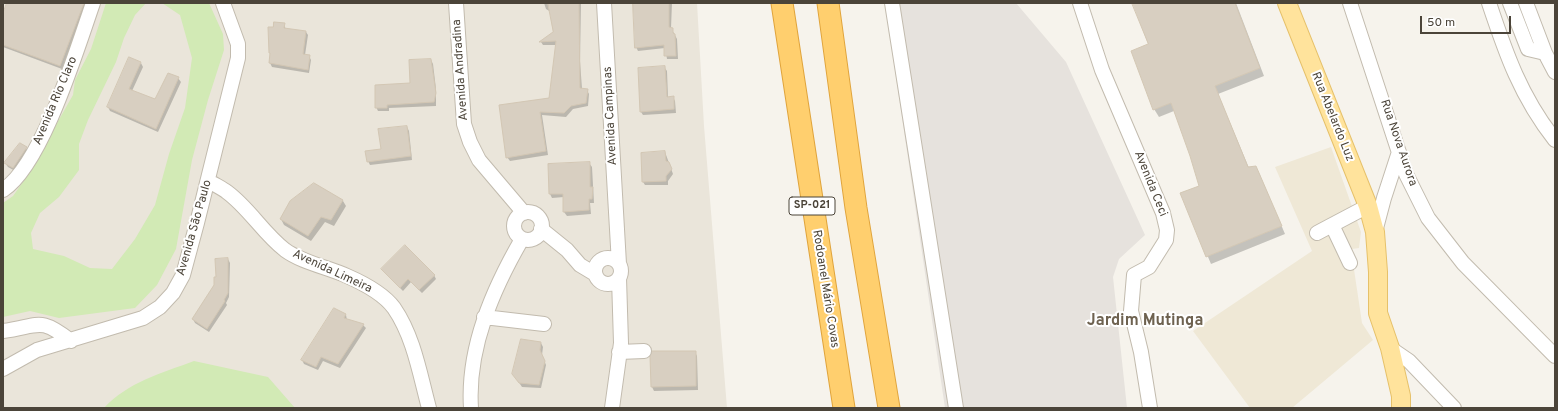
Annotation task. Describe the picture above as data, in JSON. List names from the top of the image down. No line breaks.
{"streets":{"highway":["SP-021","Rodoanel Mário Covas"],"main road":["Rua Abelardo Luz"],"street":["Avenida Andradina","Avenida Rio Claro","Avenida Campinas","Rua Nova Aurora","Avenida Ceci","Avenida São Paulo","Avenida Limeira"]},"crossings":[["Rua Abelardo Luz","Rua Nova Aurora"],["Avenida São Paulo","Avenida Limeira"]],"districts":["Jardim Mutinga"],"scale_bar":"50 m"}
